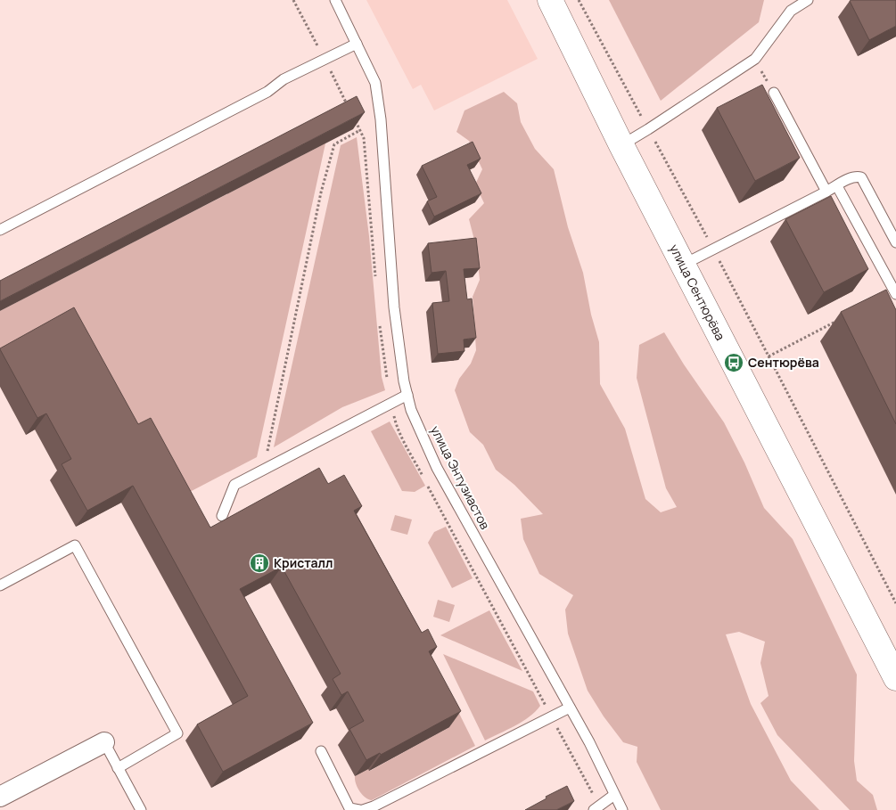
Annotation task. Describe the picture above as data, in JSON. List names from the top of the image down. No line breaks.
{"streets":{"main road":["улица Сентюрёва"],"lane":["улица Энтузиастов"]},"places":{"bus stop":["Сентюрёва"],"building":["Кристалл"]}}
